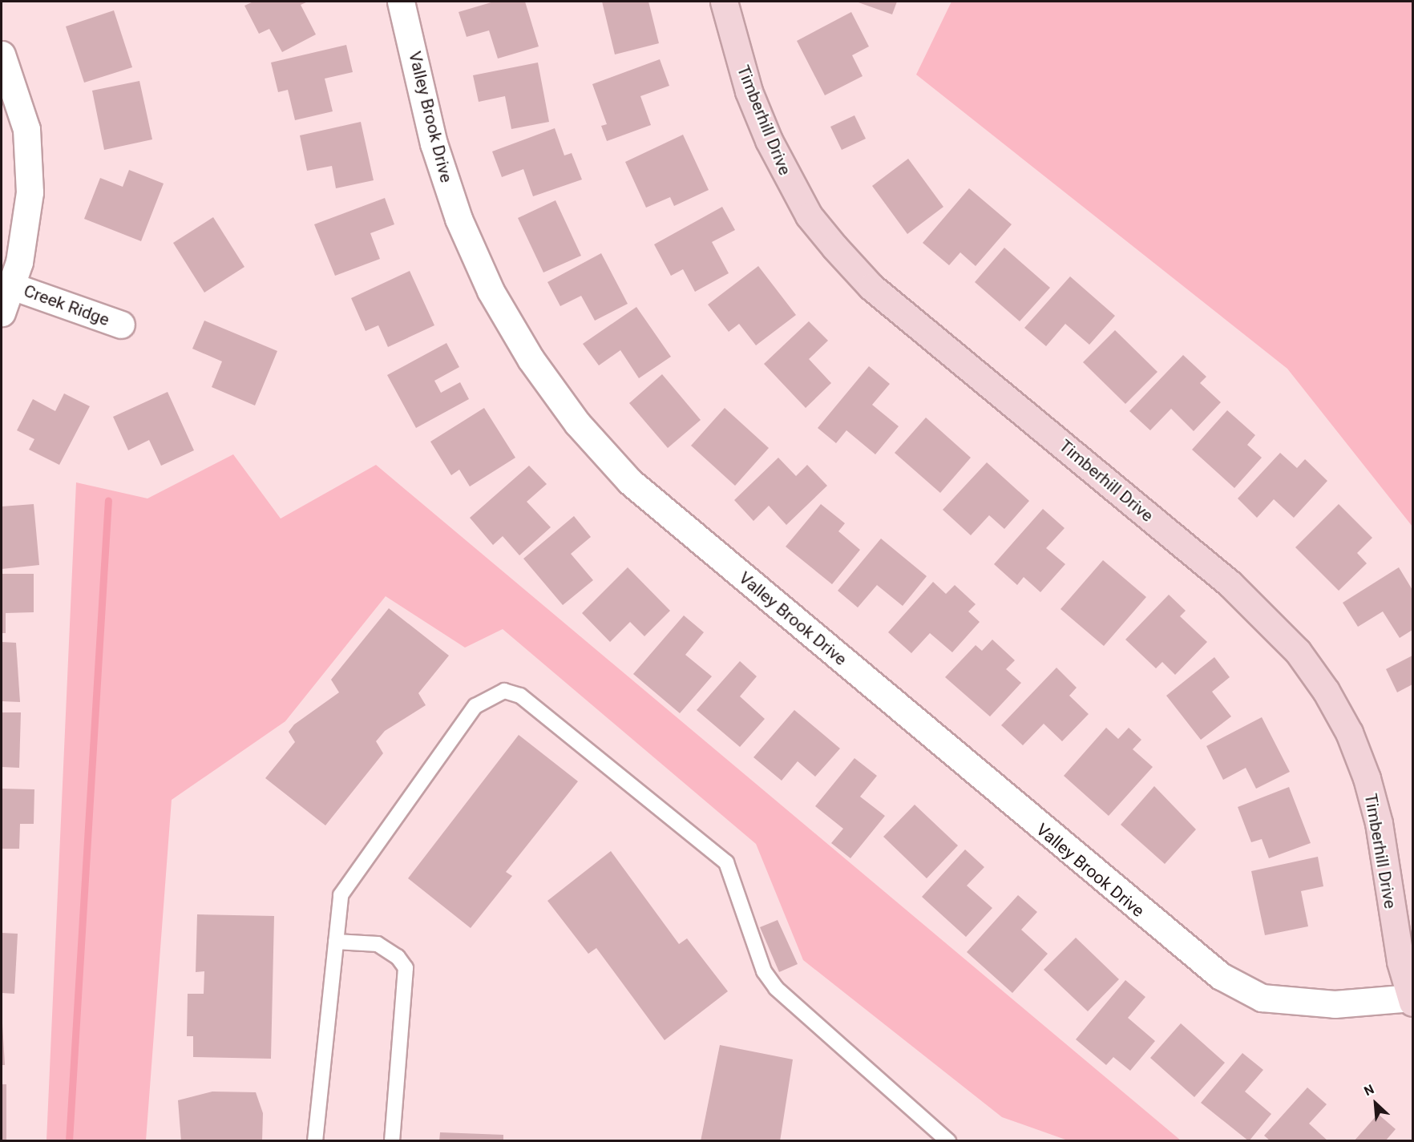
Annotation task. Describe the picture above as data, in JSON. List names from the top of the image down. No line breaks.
{"streets":{"street":["Valley Brook Drive","Timberhill Drive","Creek Ridge"]},"crossings":[["Valley Brook Drive","Timberhill Drive"]],"north":"top left"}
